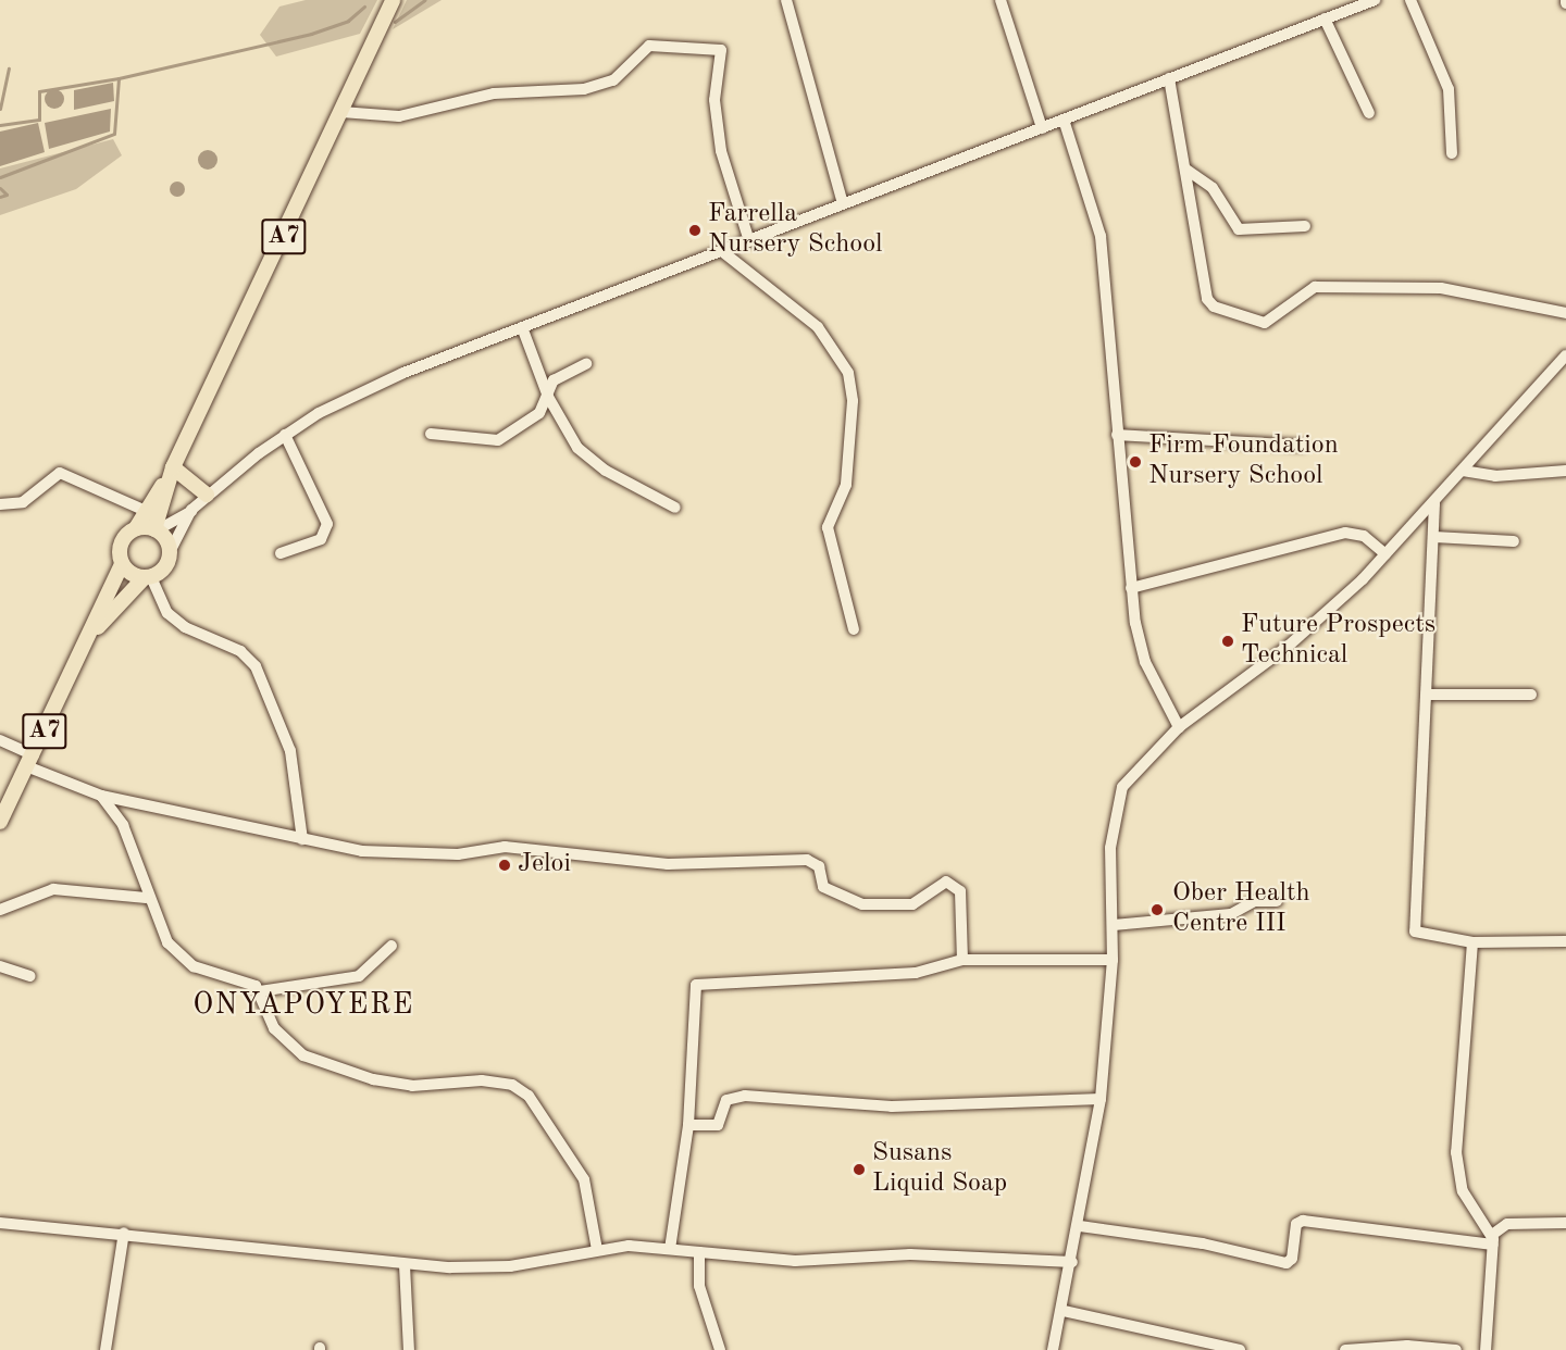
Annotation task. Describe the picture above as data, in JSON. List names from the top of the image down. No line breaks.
{"streets":{"main road":["A7"]},"districts":["ONYAPOYERE"],"places":["Farrella Nursery School","Firm Foundation Nursery School","Future Prospects Technical","Jeloi","Ober Health Centre III","Susans Liquid Soap"]}
